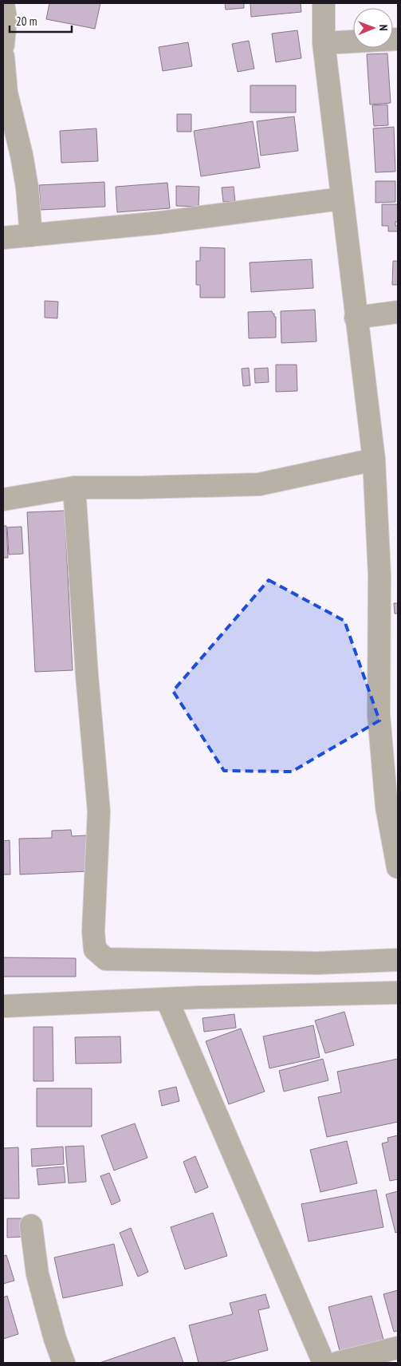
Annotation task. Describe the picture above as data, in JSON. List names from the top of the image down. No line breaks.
{"scale_bar":"20 m","north":"right"}
